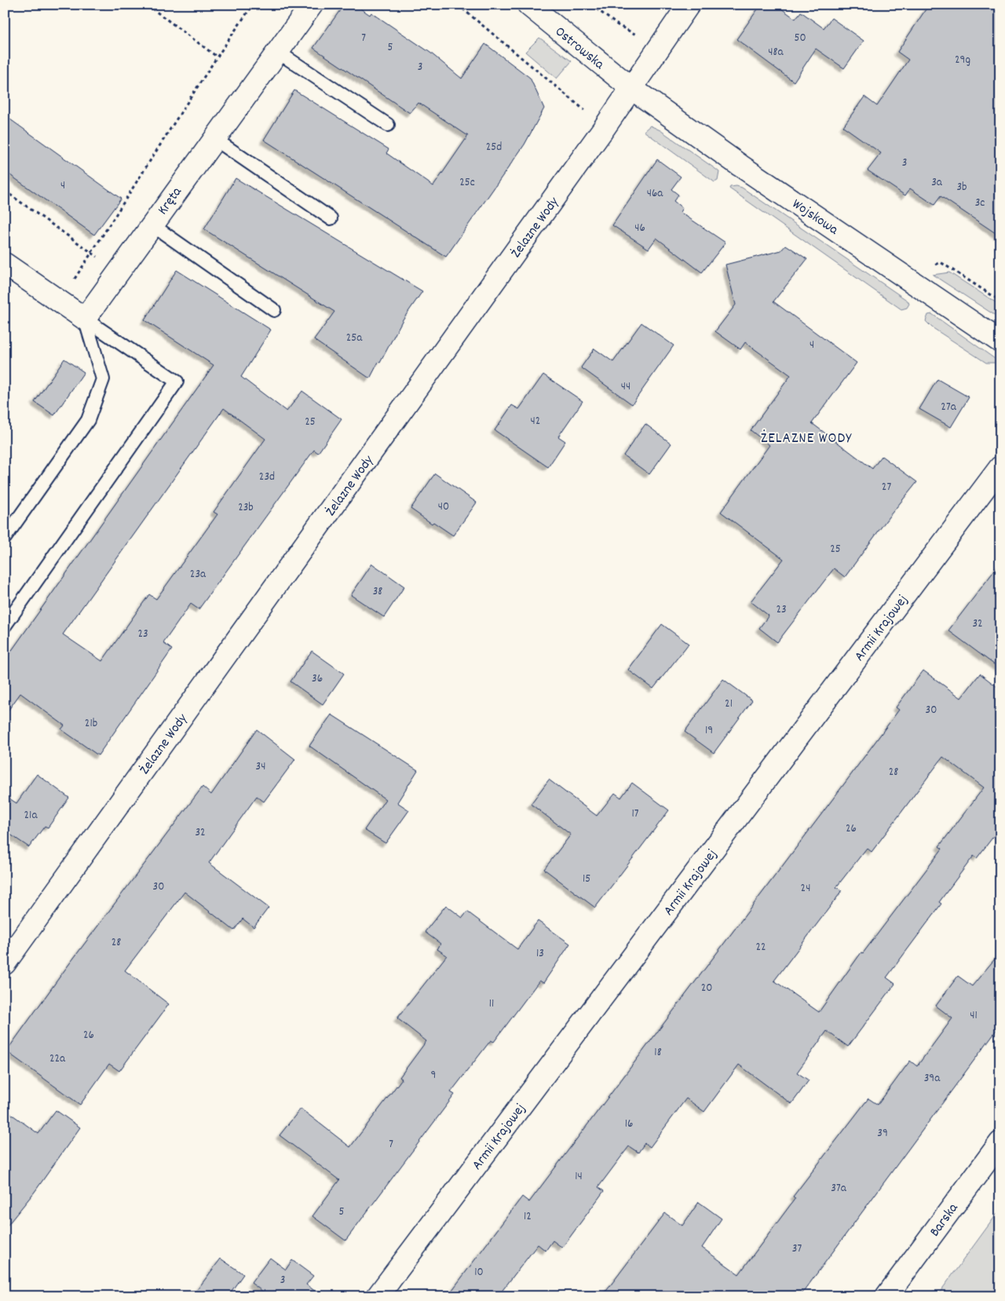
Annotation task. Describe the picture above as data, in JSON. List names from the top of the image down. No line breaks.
{"streets":{"street":["Ostrowska","Kręta","Wojskowa","Żelazne Wody","Armii Krajowej","Barska"]},"crossings":[["Ostrowska","Wojskowa"],["Ostrowska","Żelazne Wody"],["Wojskowa","Żelazne Wody"]],"districts":["ŻELAZNE WODY"],"house_numbers":["7","50","5","48a","29g","3","25d","3","25c","3a","4","3b","46a","3c","46","25a","4","44","27a","42","25","23d","27","40","23b","25","23a","38","23","32","23","36","21","30","21b","19","34","28","17","21a","26","32","15","30","24","28","22","13","20","11","41","26","18","22a","9","39a","16","39","7","14","37a","5","12","37","10","3"]}
